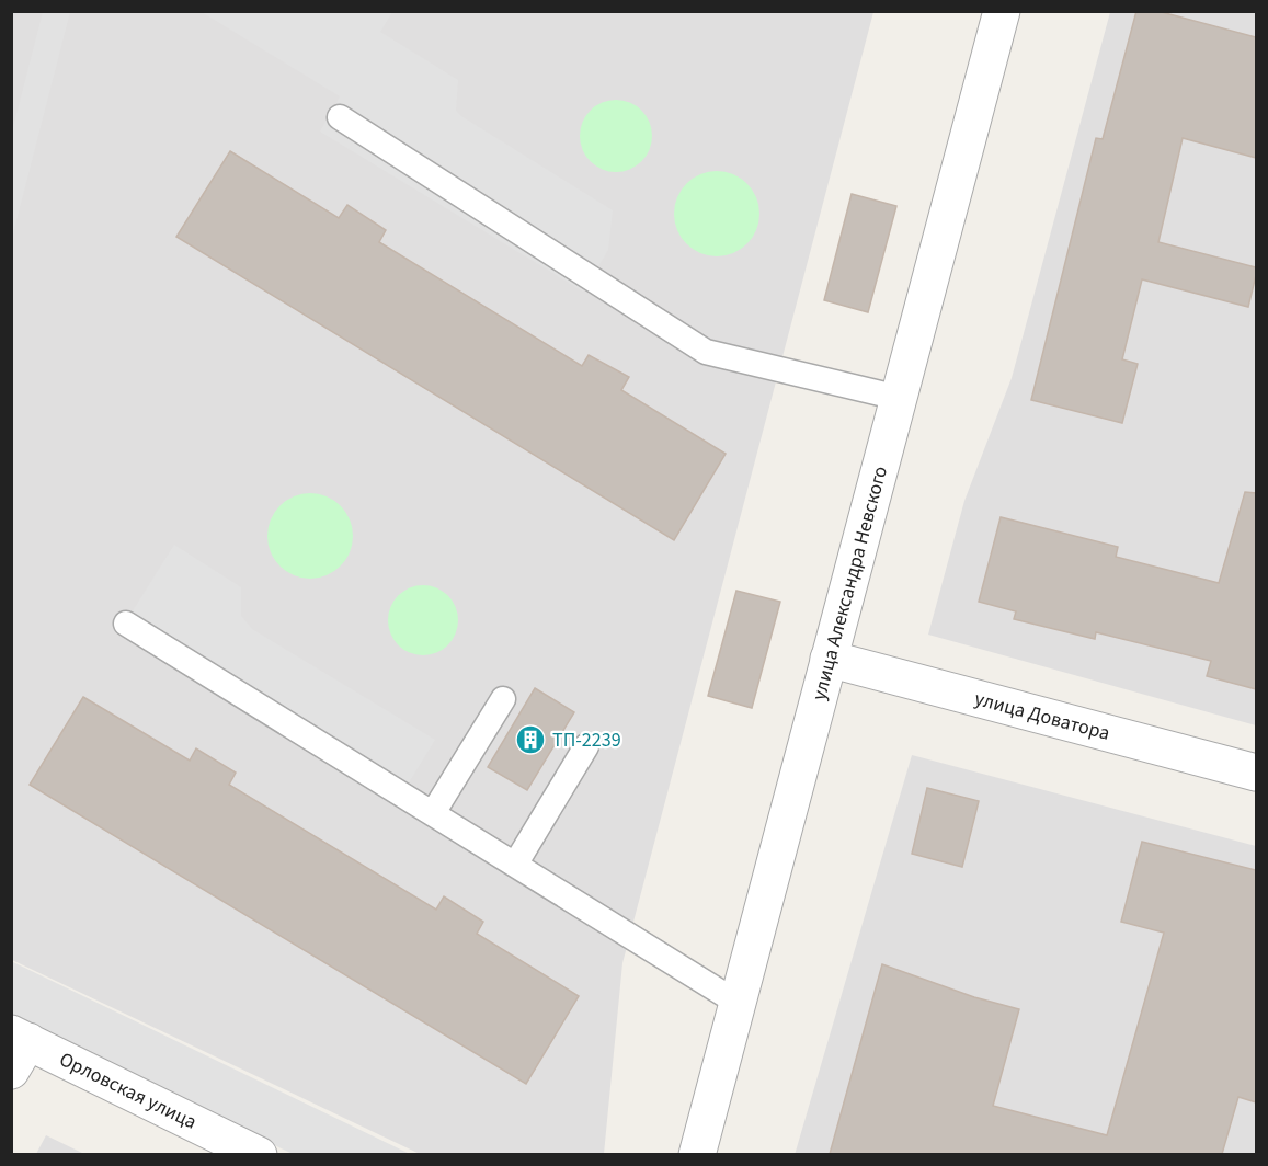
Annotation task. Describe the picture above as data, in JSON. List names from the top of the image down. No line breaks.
{"streets":{"street":["улица Александра Невского","улица Доватора","Орловская улица"]},"crossings":[["улица Александра Невского","улица Доватора"]],"places":{"building":["ТП-2239"]}}
